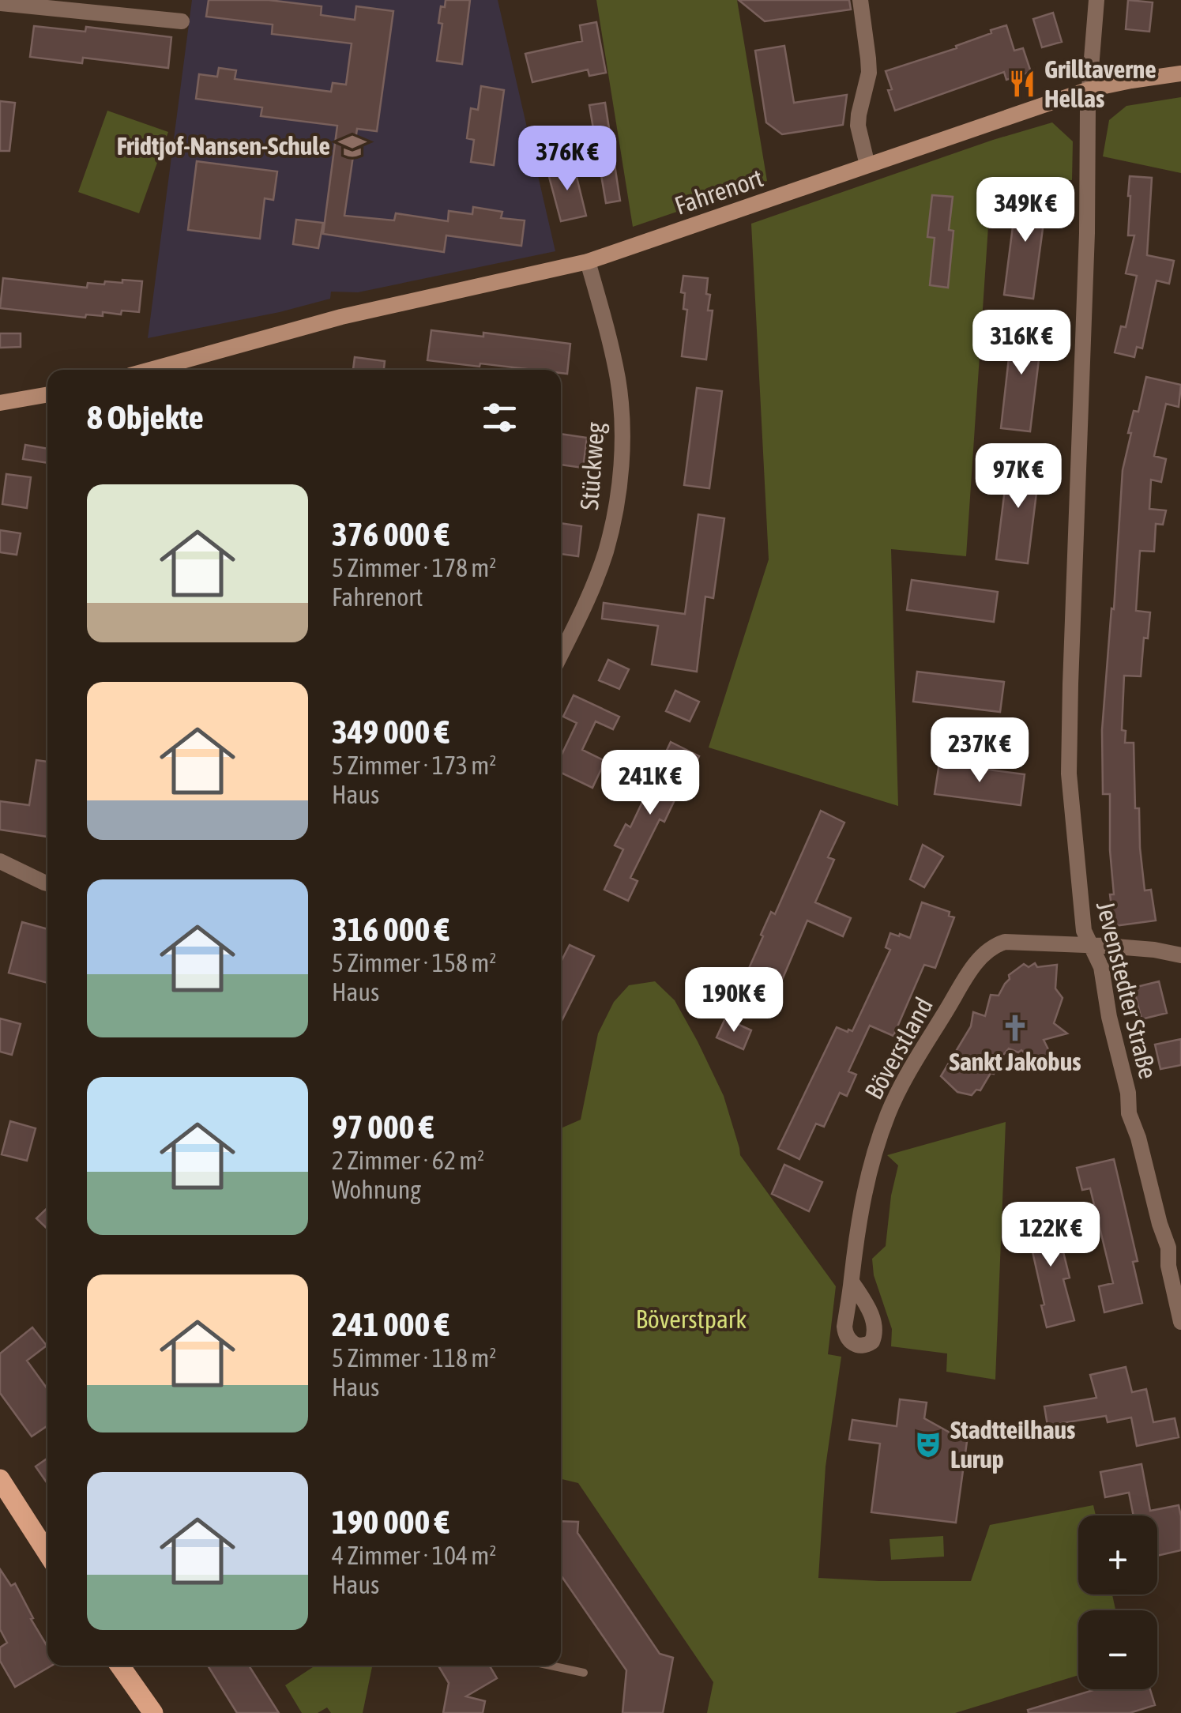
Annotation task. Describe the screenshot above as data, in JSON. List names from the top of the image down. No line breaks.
{"streets":{"street":["Fahrenort","Stückweg","Jevenstedter Straße","Böverstland"]},"crossings":[["Fahrenort","Stückweg"],["Fahrenort","Jevenstedter Straße"],["Jevenstedter Straße","Böverstland"]],"parks":["Böverstpark"],"places":{"restaurant":["Grilltaverne Hellas"],"school or university":["Fridtjof-Nansen-Schule"],"church":["Sankt Jakobus"],"theatre":["Stadtteilhaus Lurup"]},"page":{"price":["376K €","349K €","316K €","97K €","237K €","241K €","190K €","122K €"],"heading":"8 Objekte","list":[{"name":"376 000 €","note":"5 Zimmer · 178 m² · Fahrenort"},{"name":"349 000 €","note":"5 Zimmer · 173 m² · Haus"},{"name":"316 000 €","note":"5 Zimmer · 158 m² · Haus"},{"name":"97 000 €","note":"2 Zimmer · 62 m² · Wohnung"},{"name":"241 000 €","note":"5 Zimmer · 118 m² · Haus"},{"name":"190 000 €","note":"4 Zimmer · 104 m² · Haus"}],"map_buttons":["+","−"]}}
